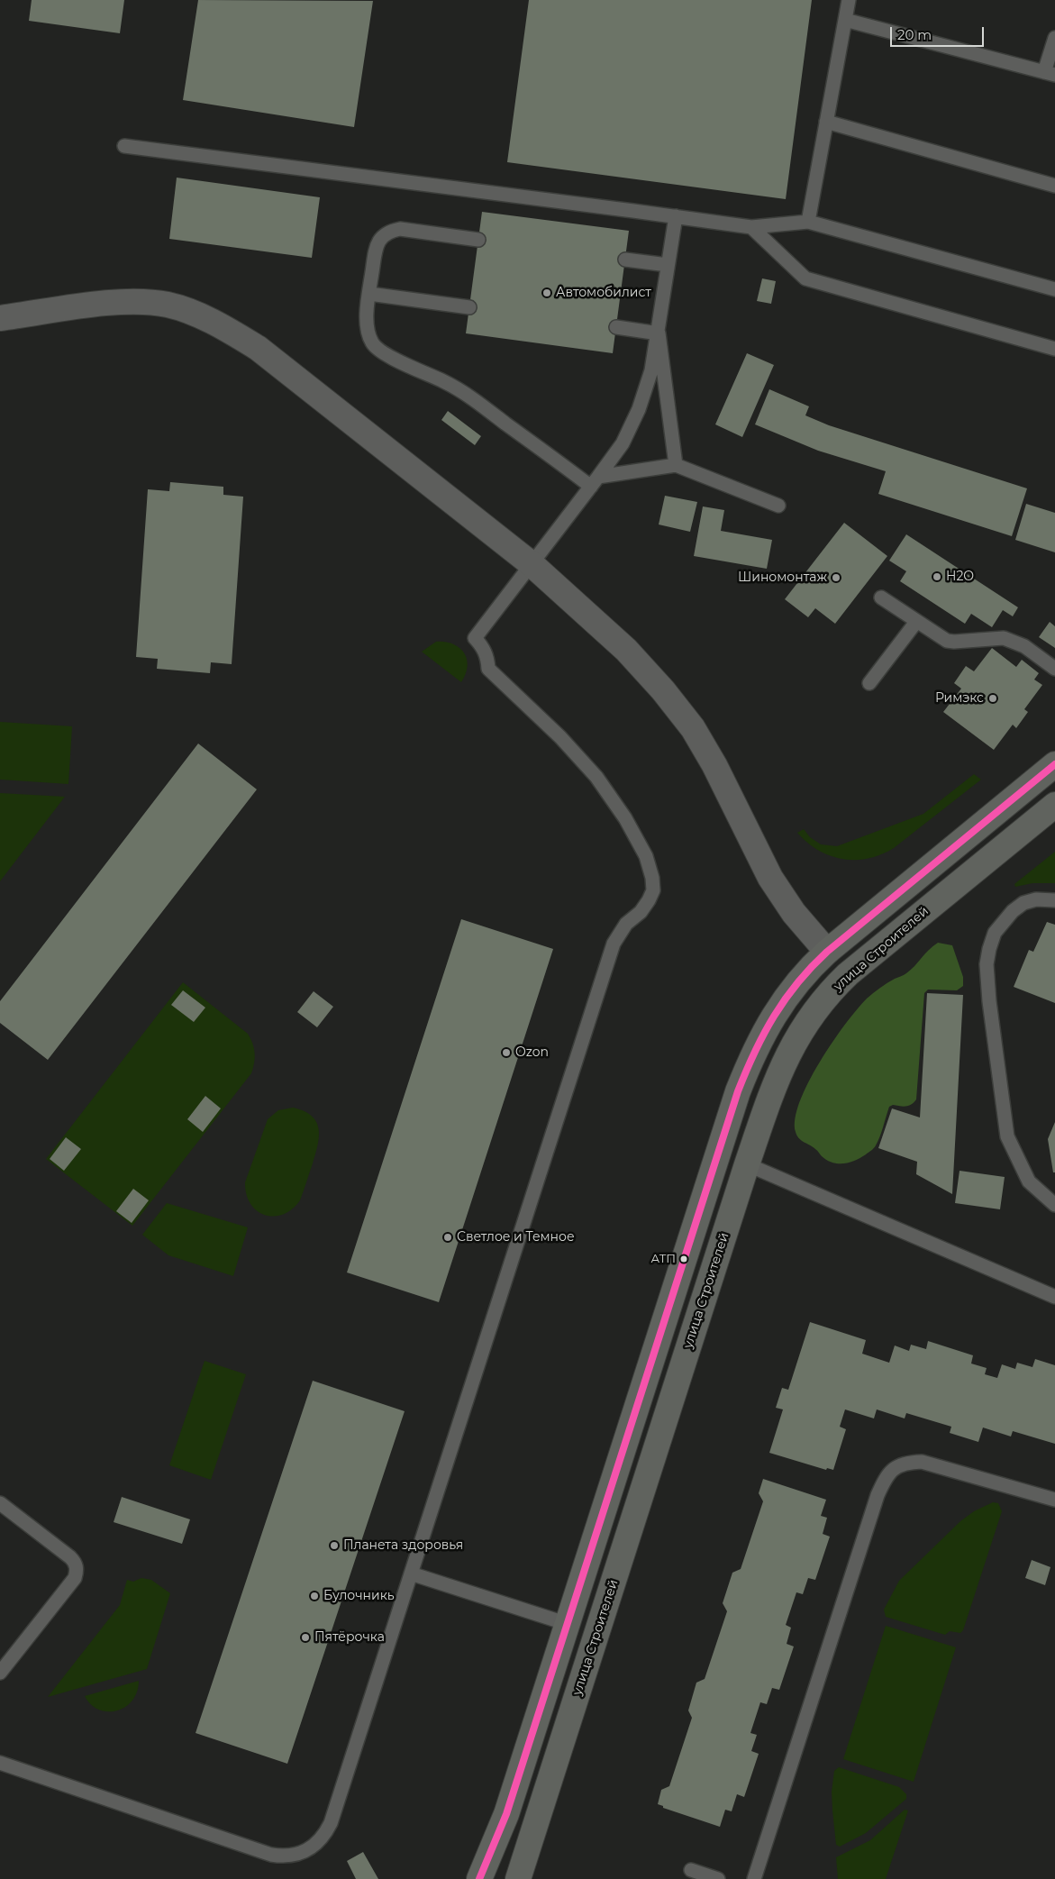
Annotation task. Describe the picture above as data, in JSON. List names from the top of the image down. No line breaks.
{"streets":{"main road":["улица Строителей"]},"places":["Автомобилист","H2O","Шиномонтаж","Римэкс","Ozon","Светлое и Темное","АТП","Планета здоровья","Булочникь","Пятёрочка"],"scale_bar":"20 m"}
